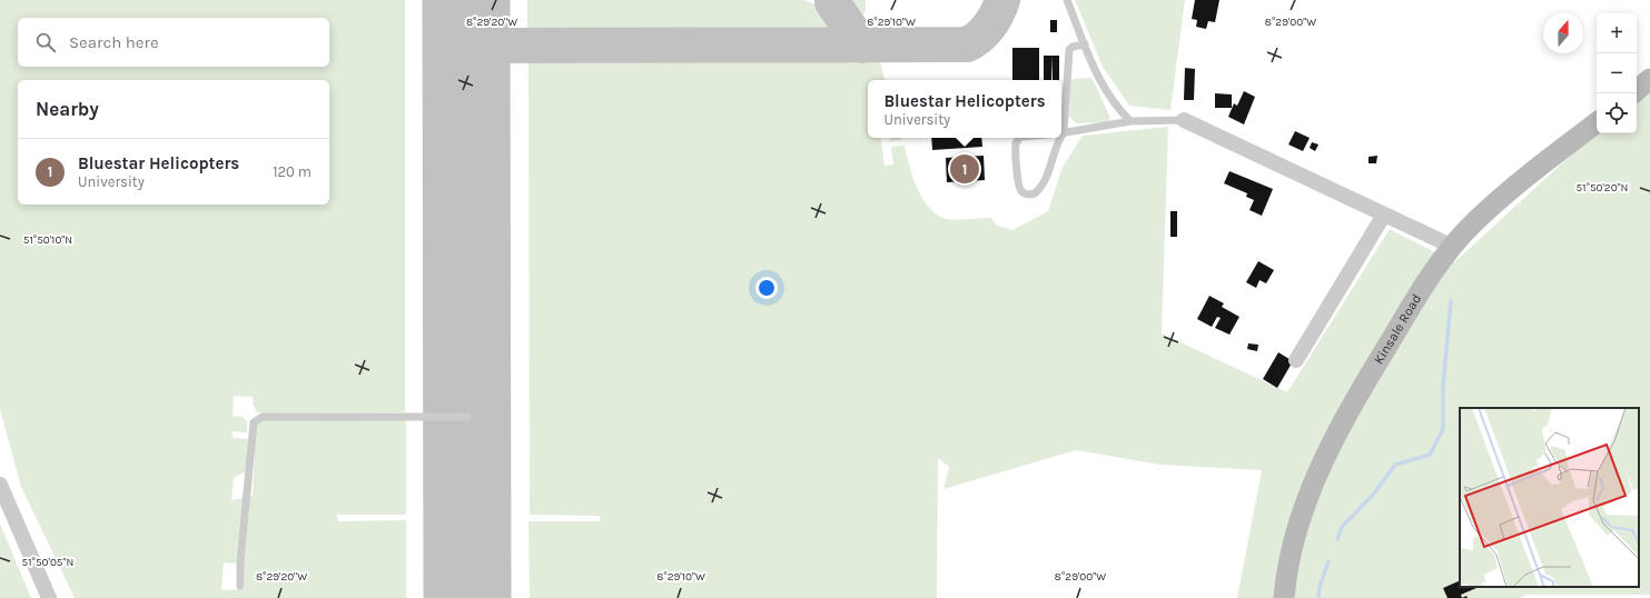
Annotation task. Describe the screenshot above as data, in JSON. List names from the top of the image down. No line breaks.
{"streets":{"main road":["Kinsale Road"]},"north":"top","page":{"map_buttons":["+","−"],"search":"Search here","popup":["Bluestar Helicopters","University"],"heading":"Nearby","list":[{"mark":"1","name":"Bluestar Helicopters","note":"University","value":"120 m"}],"pins":"1"},"coordinates":["8°29'20\"W","8°29'10\"W","8°29'00\"W","51°50'20\"N","51°50'10\"N","51°50'05\"N"]}
